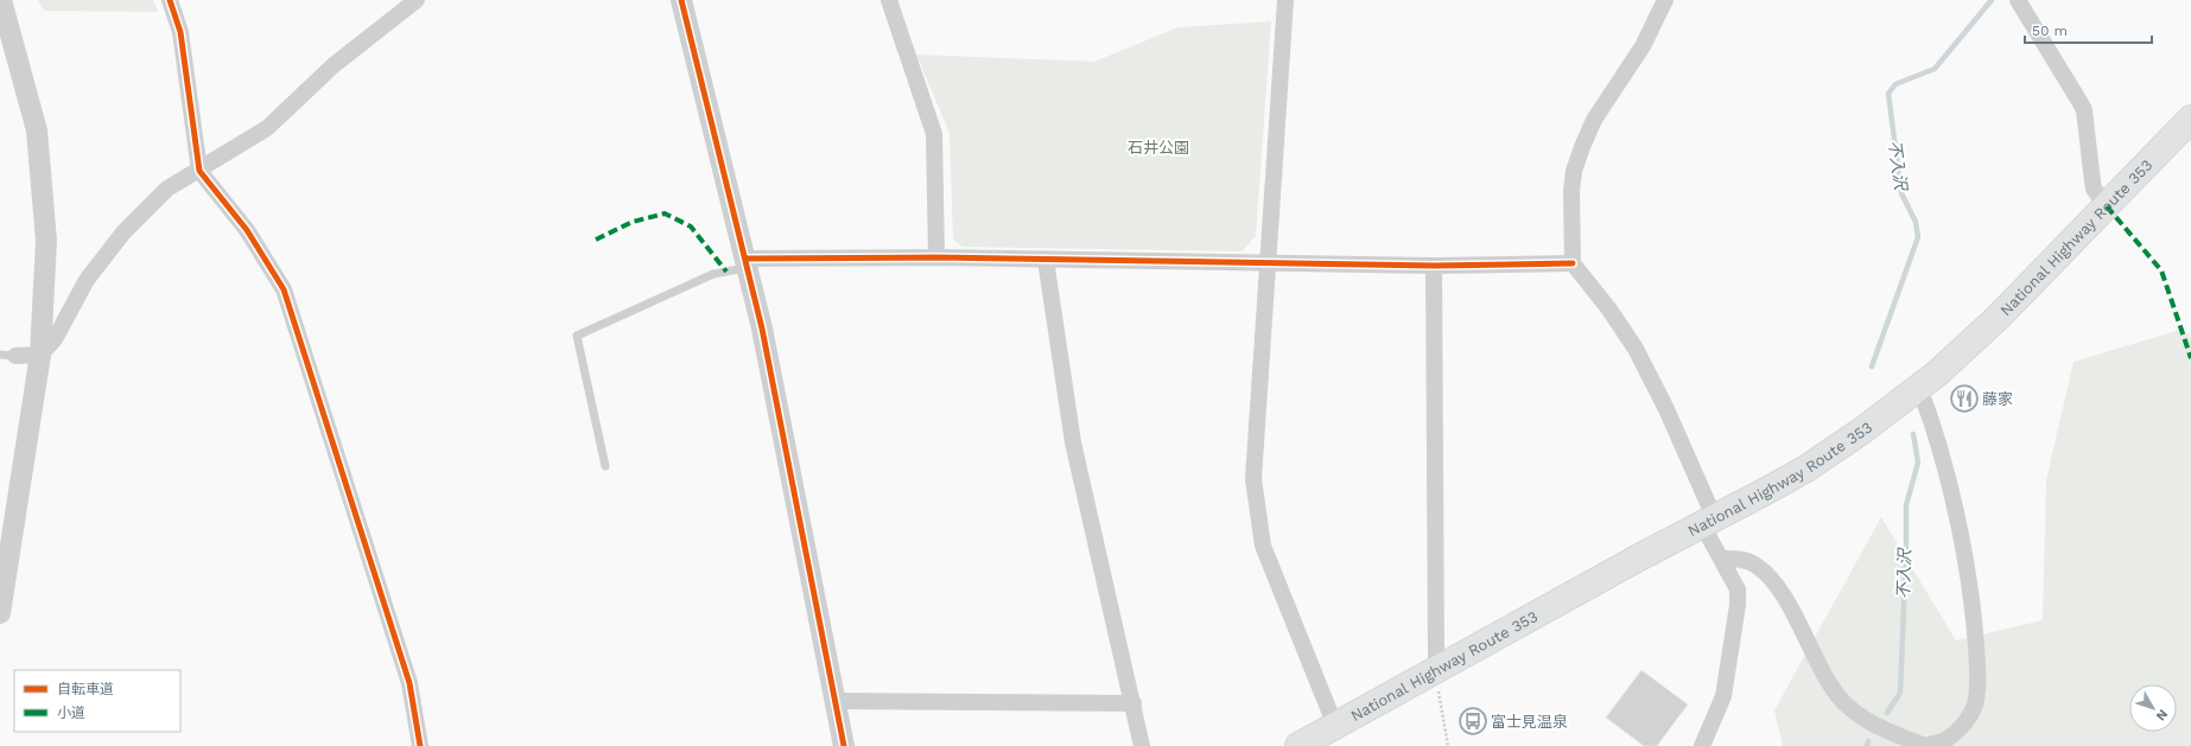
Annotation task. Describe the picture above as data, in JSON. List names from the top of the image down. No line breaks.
{"streets":{"highway":["National Highway Route 353"]},"water":["不入沢"],"parks":["石井公園"],"places":{"restaurant":["藤家"],"bus stop":["富士見温泉"]},"legend":["自転車道","小道"],"scale_bar":"50 m","north":"bottom right"}
